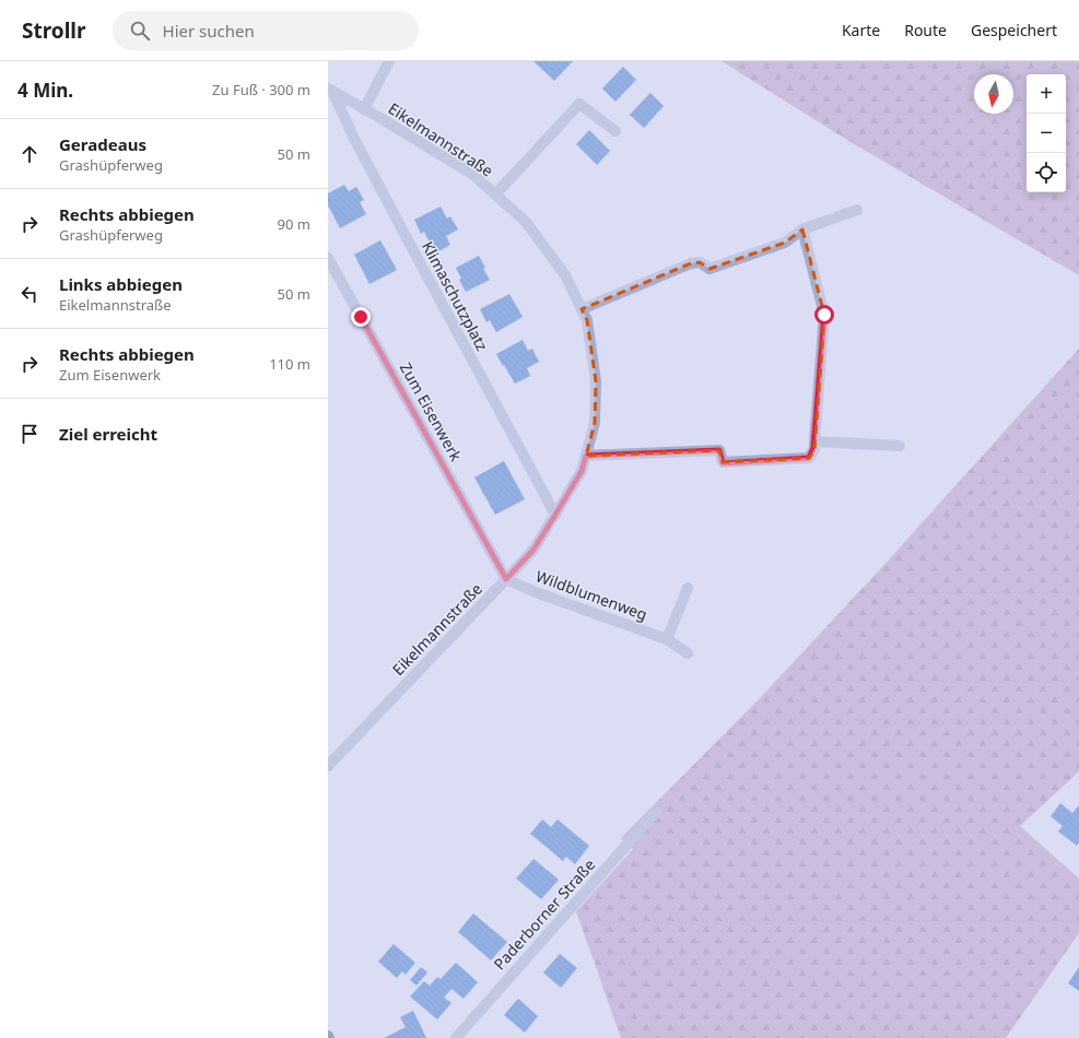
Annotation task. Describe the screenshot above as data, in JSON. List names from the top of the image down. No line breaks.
{"streets":{"street":["Eikelmannstraße","Klimaschutzplatz","Zum Eisenwerk","Wildblumenweg","Paderborner Straße"]},"crossings":[["Eikelmannstraße","Klimaschutzplatz"],["Eikelmannstraße","Zum Eisenwerk"],["Eikelmannstraße","Wildblumenweg"],["Zum Eisenwerk","Wildblumenweg"]],"north":"bottom","page":{"header":"Strollr","search":"Hier suchen","nav":["Karte","Route","Gespeichert"],"heading":["4 Min.","Zu Fuß · 300 m"],"map_buttons":["+","−"],"list":[["Geradeaus","Grashüpferweg","50 m"],["Rechts abbiegen","Grashüpferweg","90 m"],["Links abbiegen","Eikelmannstraße","50 m"],["Rechts abbiegen","Zum Eisenwerk","110 m"],"Ziel erreicht"]}}
